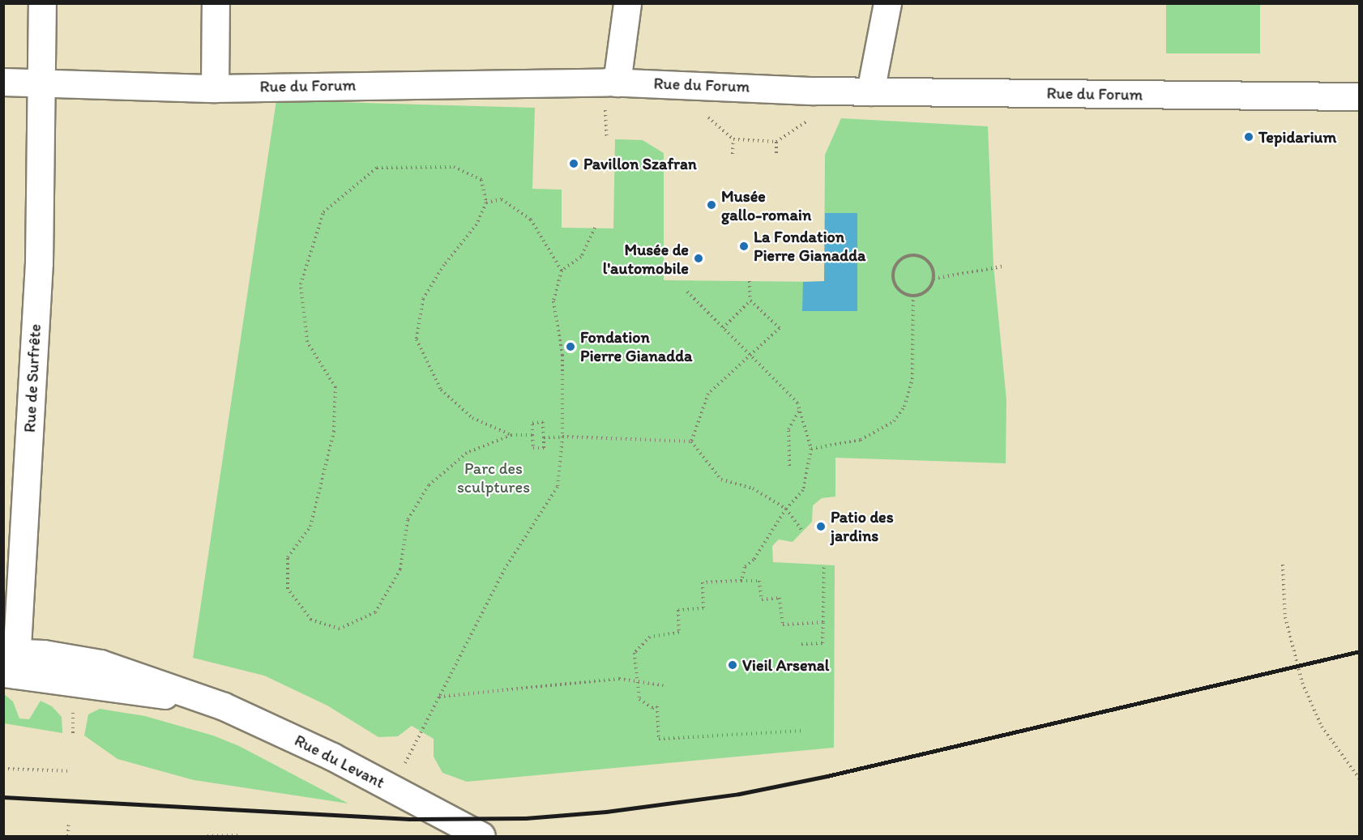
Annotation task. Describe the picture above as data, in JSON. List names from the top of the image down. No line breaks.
{"streets":{"street":["Rue du Forum","Rue de Surfrête","Rue du Levant"]},"crossings":[["Rue du Forum","Rue de Surfrête"],["Rue de Surfrête","Rue du Levant"]],"parks":["Parc des sculptures"],"places":["Tepidarium","Pavillon Szafran","Musée gallo-romain","La Fondation Pierre Gianadda","Musée de l'automobile","Fondation Pierre Gianadda","Patio des jardins","Vieil Arsenal"]}
